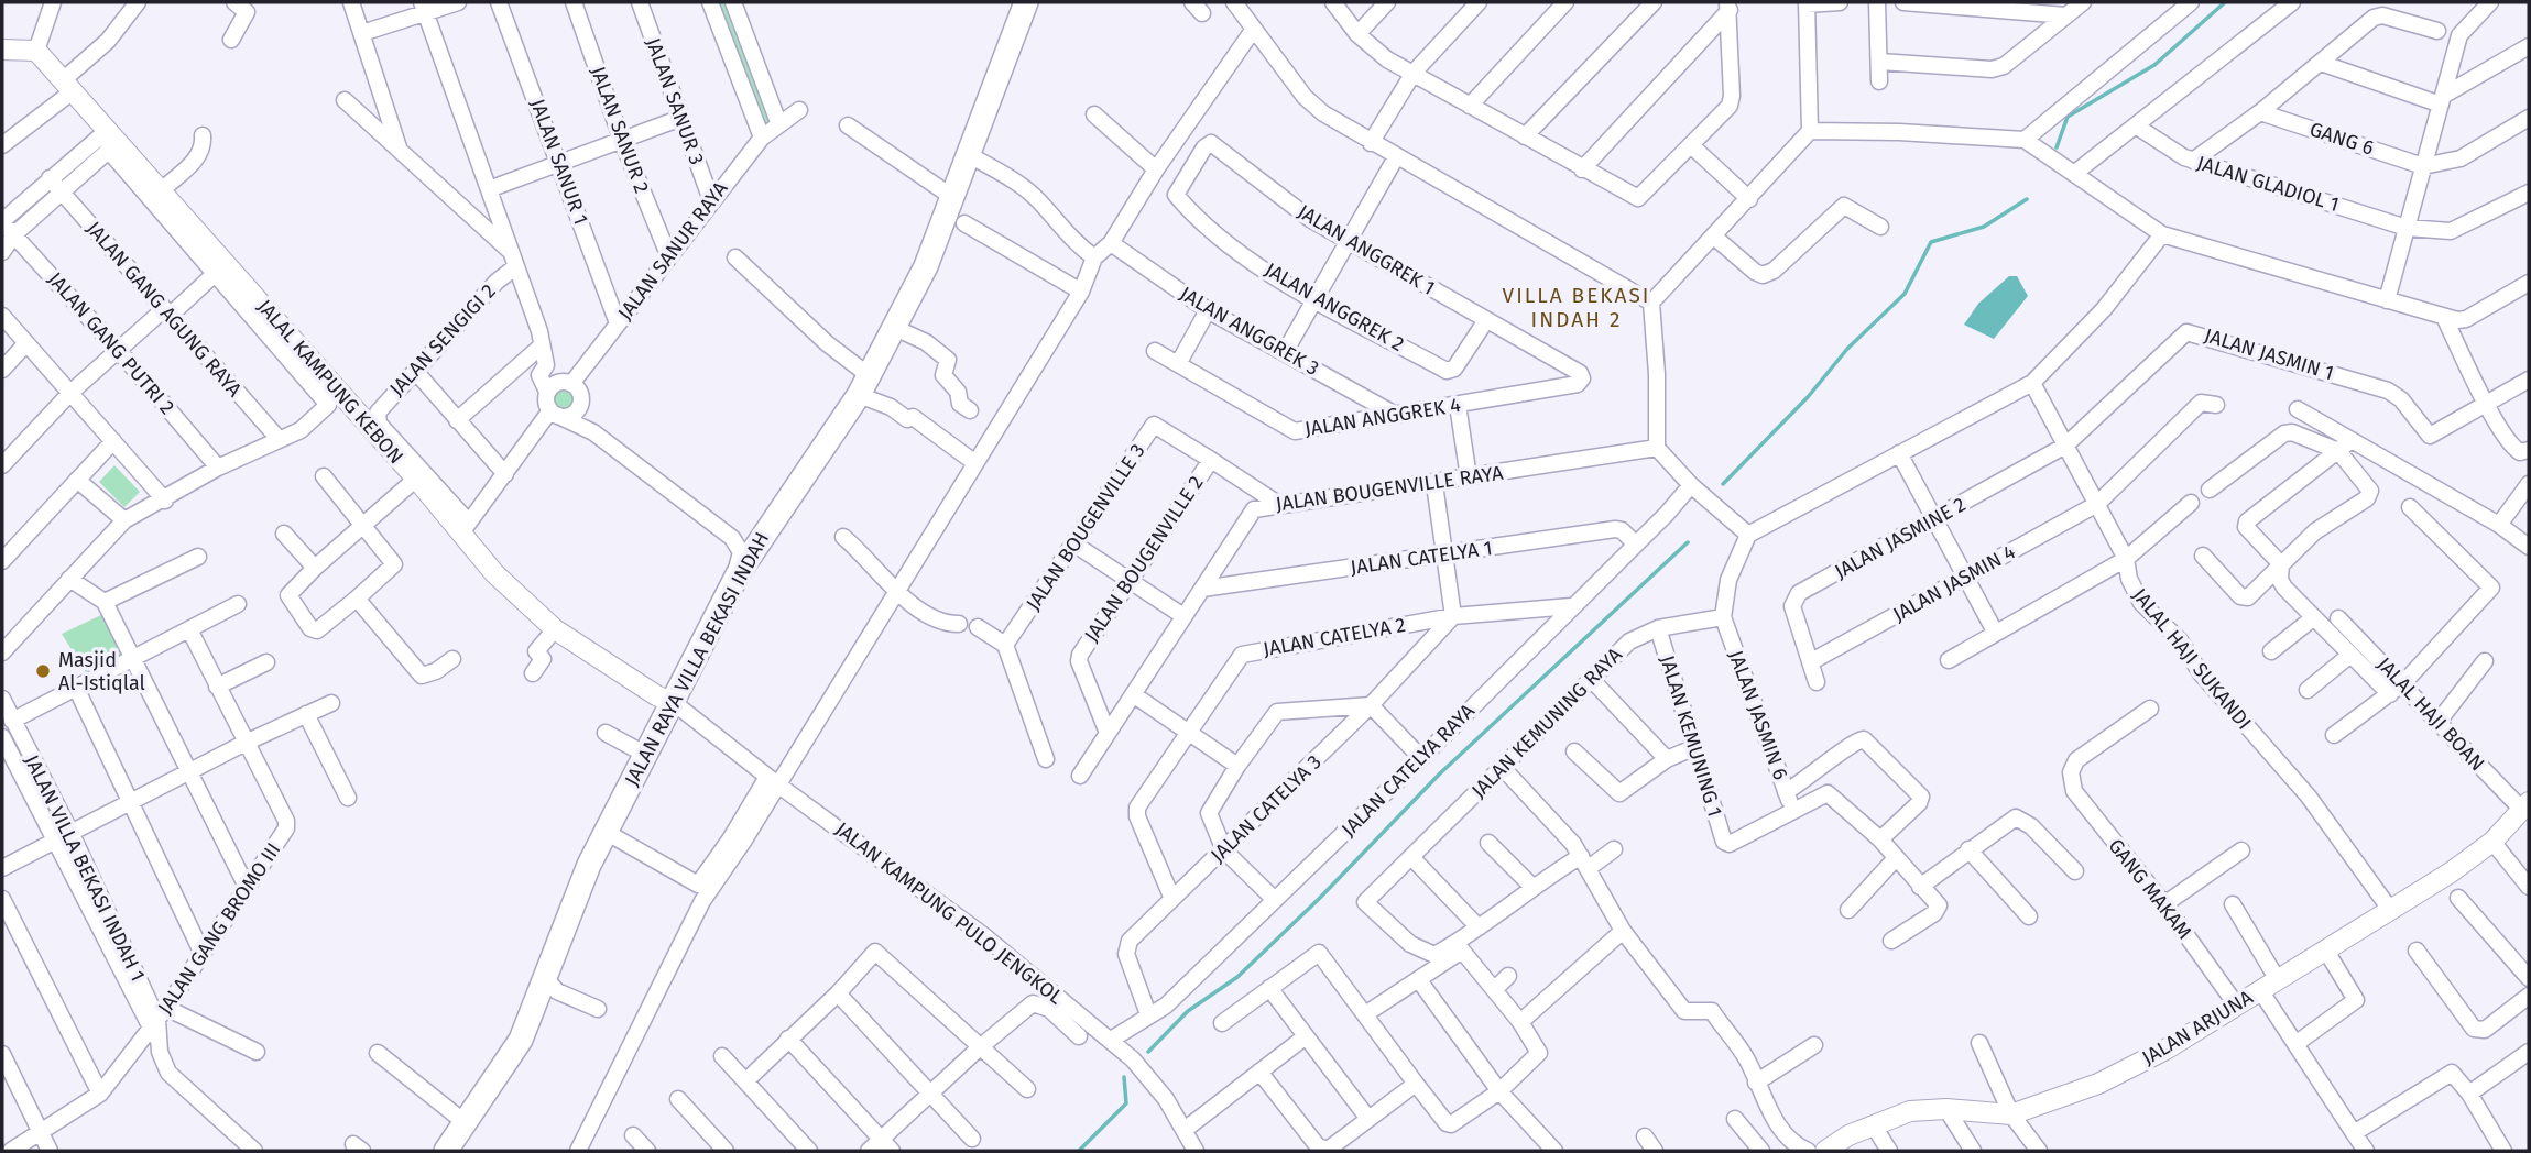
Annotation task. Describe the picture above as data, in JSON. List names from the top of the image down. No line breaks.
{"streets":{"main road":["JALAN RAYA VILLA BEKASI INDAH"],"street":["JALAN SANUR 3","JALAN SANUR 2","GANG 6","JALAN SANUR 1","JALAN GLADIOL 1","JALAN ANGGREK 1","JALAN SANUR RAYA","JALAN ANGGREK 2","JALAN GANG AGUNG RAYA","JALAN ANGGREK 3","JALAN SENGIGI 2","JALAN GANG PUTRI 2","JALAN JASMIN 1","JALAL KAMPUNG KEBON","JALAN ANGGREK 4","JALAN BOUGENVILLE RAYA","JALAN BOUGENVILLE 3","JALAN JASMINE 2","JALAN CATELYA 1","JALAN BOUGENVILLE 2","JALAN JASMIN 4","JALAN CATELYA 2","JALAL HAJI SUKANDI","JALAL HAJI BOAN","JALAN JASMIN 6","JALAN KEMUNING RAYA","JALAN KEMUNING 1","JALAN CATELYA RAYA","JALAN CATELYA 3","JALAN VILLA BEKASI INDAH 1","GANG MAKAM","JALAN KAMPUNG PULO JENGKOL","JALAN GANG BROMO III","JALAN ARJUNA"]},"crossings":[["JALAN SANUR 3","JALAN SANUR RAYA"],["JALAN SANUR 2","JALAN SANUR RAYA"],["JALAN SANUR 1","JALAN SANUR RAYA"],["JALAN ANGGREK 1","JALAN ANGGREK 2"],["JALAN ANGGREK 1","JALAN ANGGREK 4"],["JALAN ANGGREK 3","JALAN ANGGREK 4"],["JALAN SENGIGI 2","JALAL KAMPUNG KEBON"],["JALAN JASMIN 1","JALAN JASMINE 2"],["JALAN JASMIN 1","JALAL HAJI SUKANDI"],["JALAL KAMPUNG KEBON","JALAN RAYA VILLA BEKASI INDAH"],["JALAL KAMPUNG KEBON","JALAN KAMPUNG PULO JENGKOL"],["JALAN BOUGENVILLE RAYA","JALAN CATELYA 1"],["JALAN BOUGENVILLE RAYA","JALAN BOUGENVILLE 2"],["JALAN BOUGENVILLE 3","JALAN BOUGENVILLE 2"],["JALAN JASMINE 2","JALAN JASMIN 4"],["JALAN JASMINE 2","JALAL HAJI SUKANDI"],["JALAN CATELYA 1","JALAN CATELYA RAYA"],["JALAN JASMIN 4","JALAL HAJI SUKANDI"],["JALAN CATELYA 2","JALAN CATELYA RAYA"],["JALAN CATELYA 2","JALAN CATELYA 3"],["JALAN RAYA VILLA BEKASI INDAH","JALAN KAMPUNG PULO JENGKOL"],["JALAL HAJI SUKANDI","JALAN ARJUNA"],["JALAL HAJI BOAN","JALAN ARJUNA"],["JALAN JASMIN 6","JALAN KEMUNING RAYA"],["JALAN JASMIN 6","JALAN KEMUNING 1"],["JALAN KEMUNING RAYA","JALAN KEMUNING 1"],["JALAN CATELYA RAYA","JALAN CATELYA 3"],["JALAN CATELYA RAYA","JALAN KAMPUNG PULO JENGKOL"],["JALAN VILLA BEKASI INDAH 1","JALAN GANG BROMO III"],["GANG MAKAM","JALAN ARJUNA"]],"districts":["VILLA BEKASI INDAH 2"],"places":["Masjid Al-Istiqlal"]}
